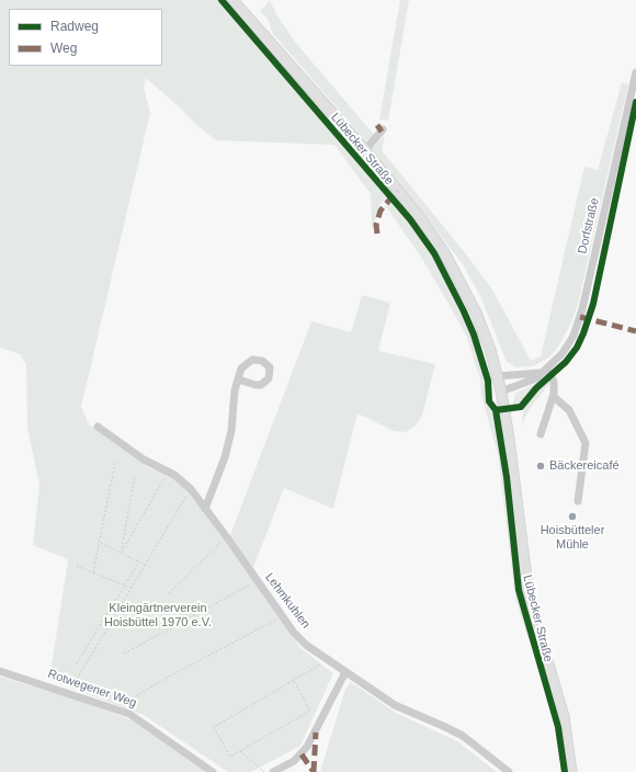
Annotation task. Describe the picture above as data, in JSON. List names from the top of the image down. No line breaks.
{"streets":{"main road":["Lübecker Straße"],"street":["Dorfstraße","Lehmkuhlen","Rotwegener Weg"]},"crossings":[["Lübecker Straße","Dorfstraße"]],"parks":["Kleingärtnerverein Hoisbüttel 1970 e.V."],"places":["Bäckereicafé","Hoisbütteler Mühle"],"legend":["Radweg","Weg"]}
